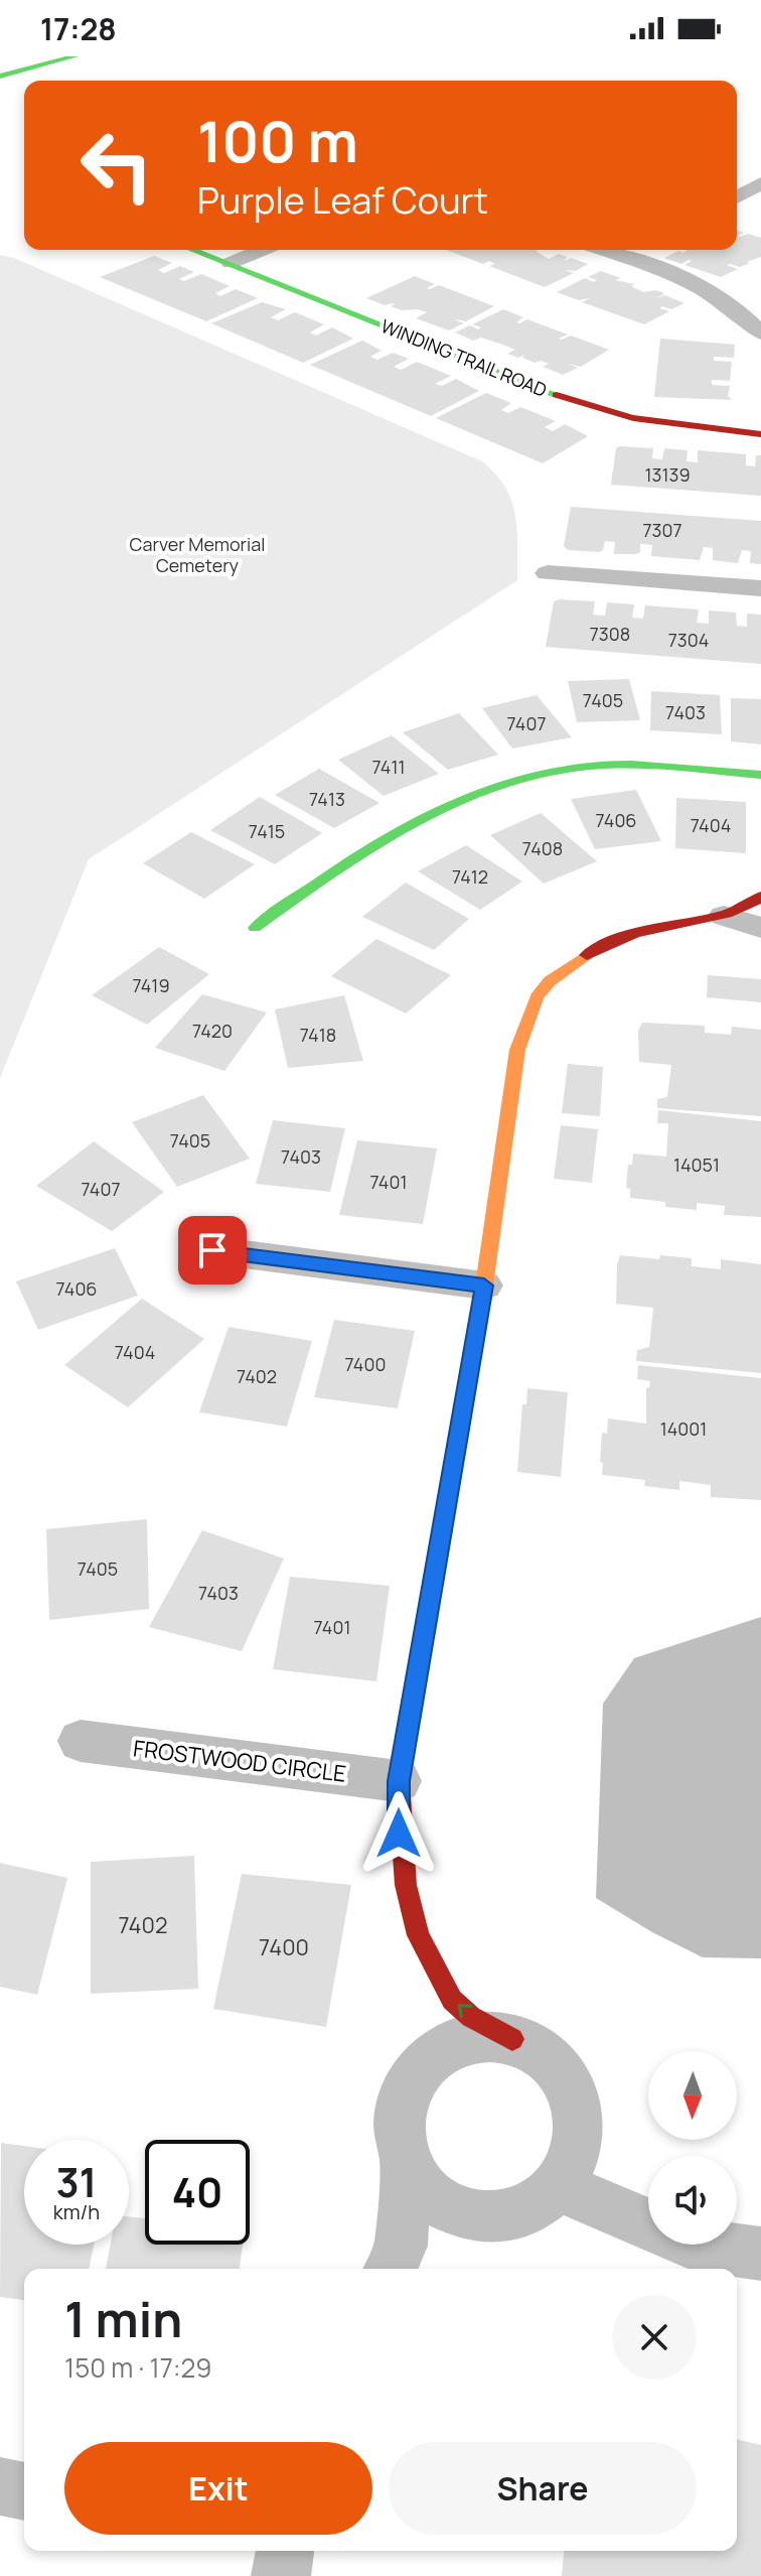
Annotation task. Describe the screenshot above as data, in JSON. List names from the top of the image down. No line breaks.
{"streets":{"street":["WINDING TRAIL ROAD","FROSTWOOD CIRCLE"]},"parks":["Carver Memorial Cemetery"],"house_numbers":["13139","7307","7308","7304","7405","7403","7407","7411","7413","7406","7404","7415","7408","7412","7419","7420","7418","7405","7403","14051","7401","7407","7406","7404","7400","7402","14001","7405","7403","7401","7402","7400"],"north":"bottom","page":{"status":"17:28","turn":["100 m","Purple Leaf Court"],"speed":"31 km/h","limit":"40","heading":["1 min","150 m · 17:29"],"buttons":["Exit","Share"]}}
